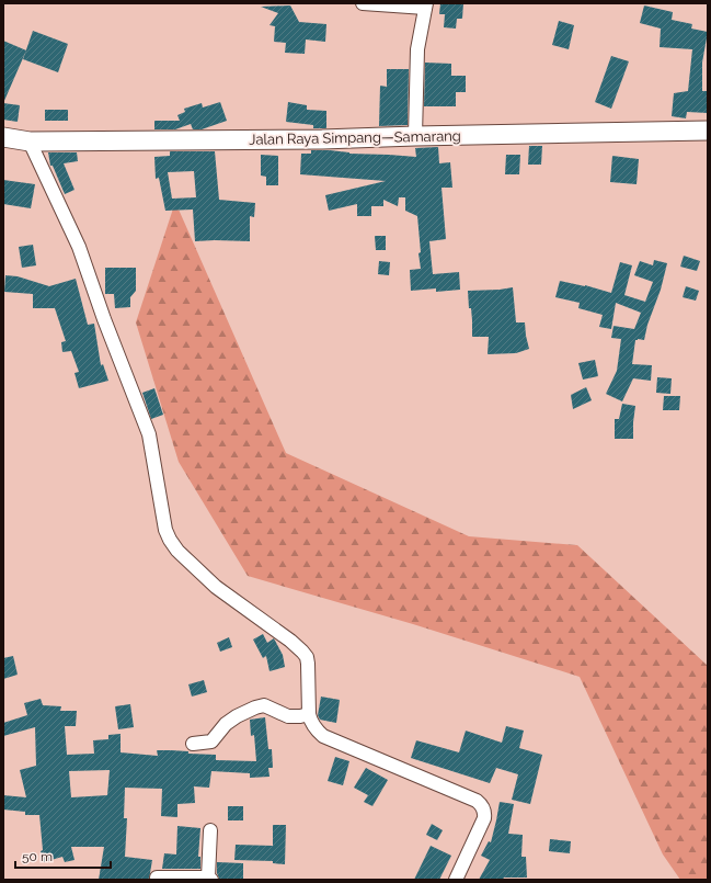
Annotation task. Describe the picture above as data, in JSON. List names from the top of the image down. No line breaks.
{"streets":{"main road":["Jalan Raya Simpang—Samarang"]},"scale_bar":"50 m"}
